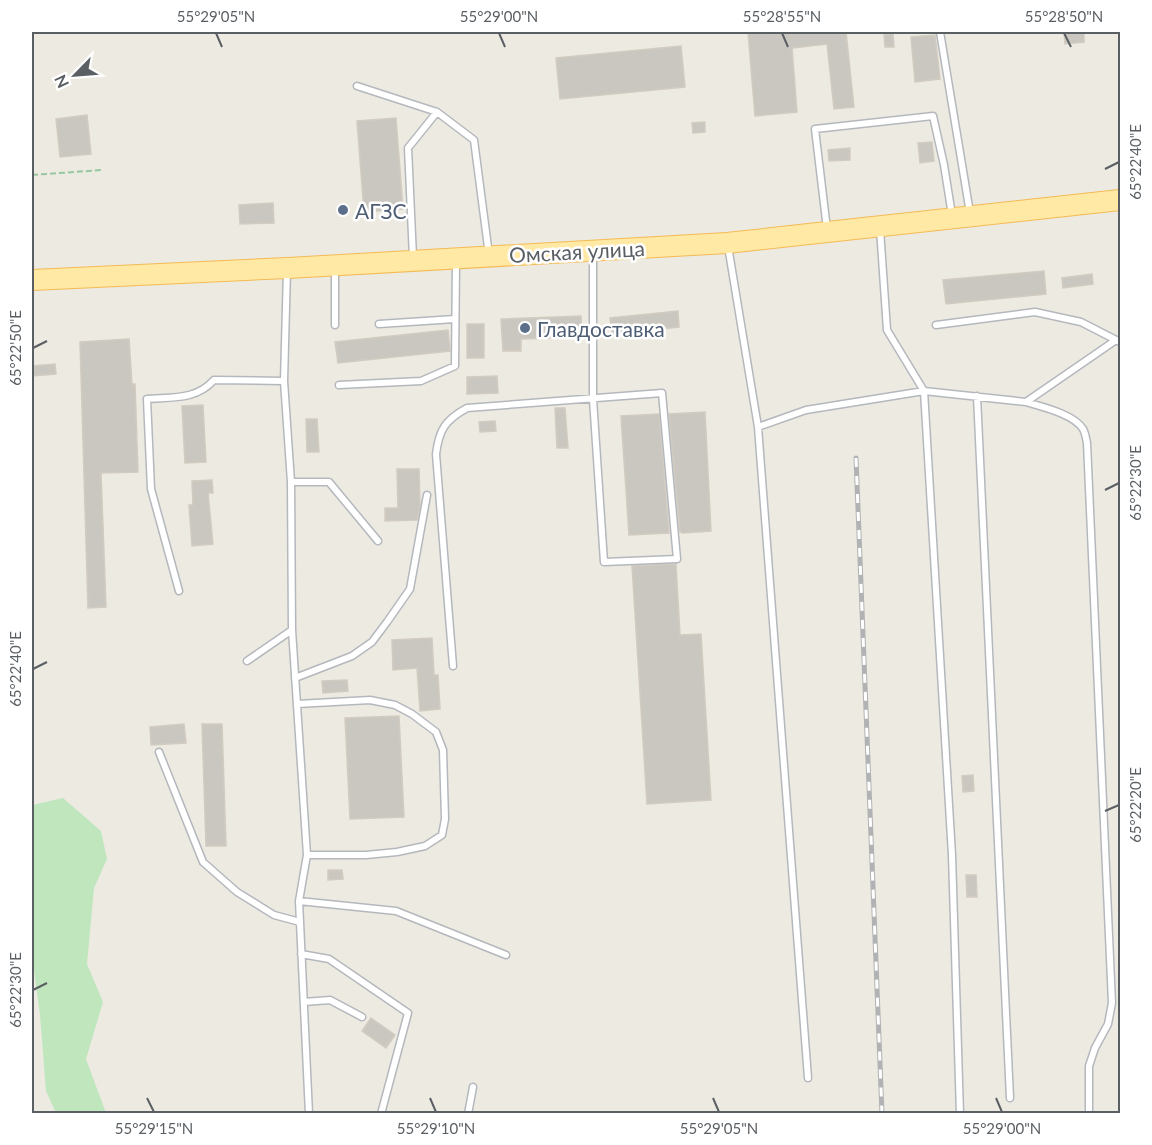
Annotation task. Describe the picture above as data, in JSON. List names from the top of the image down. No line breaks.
{"streets":{"main road":["Омская улица"]},"places":["АГЗС","Главдоставка"],"north":"bottom left","coordinates":["55°29'05\"N","55°29'00\"N","55°28'55\"N","55°28'50\"N","65°22'40\"E","65°22'50\"E","65°22'30\"E","65°22'20\"E","55°29'15\"N","55°29'10\"N"]}
